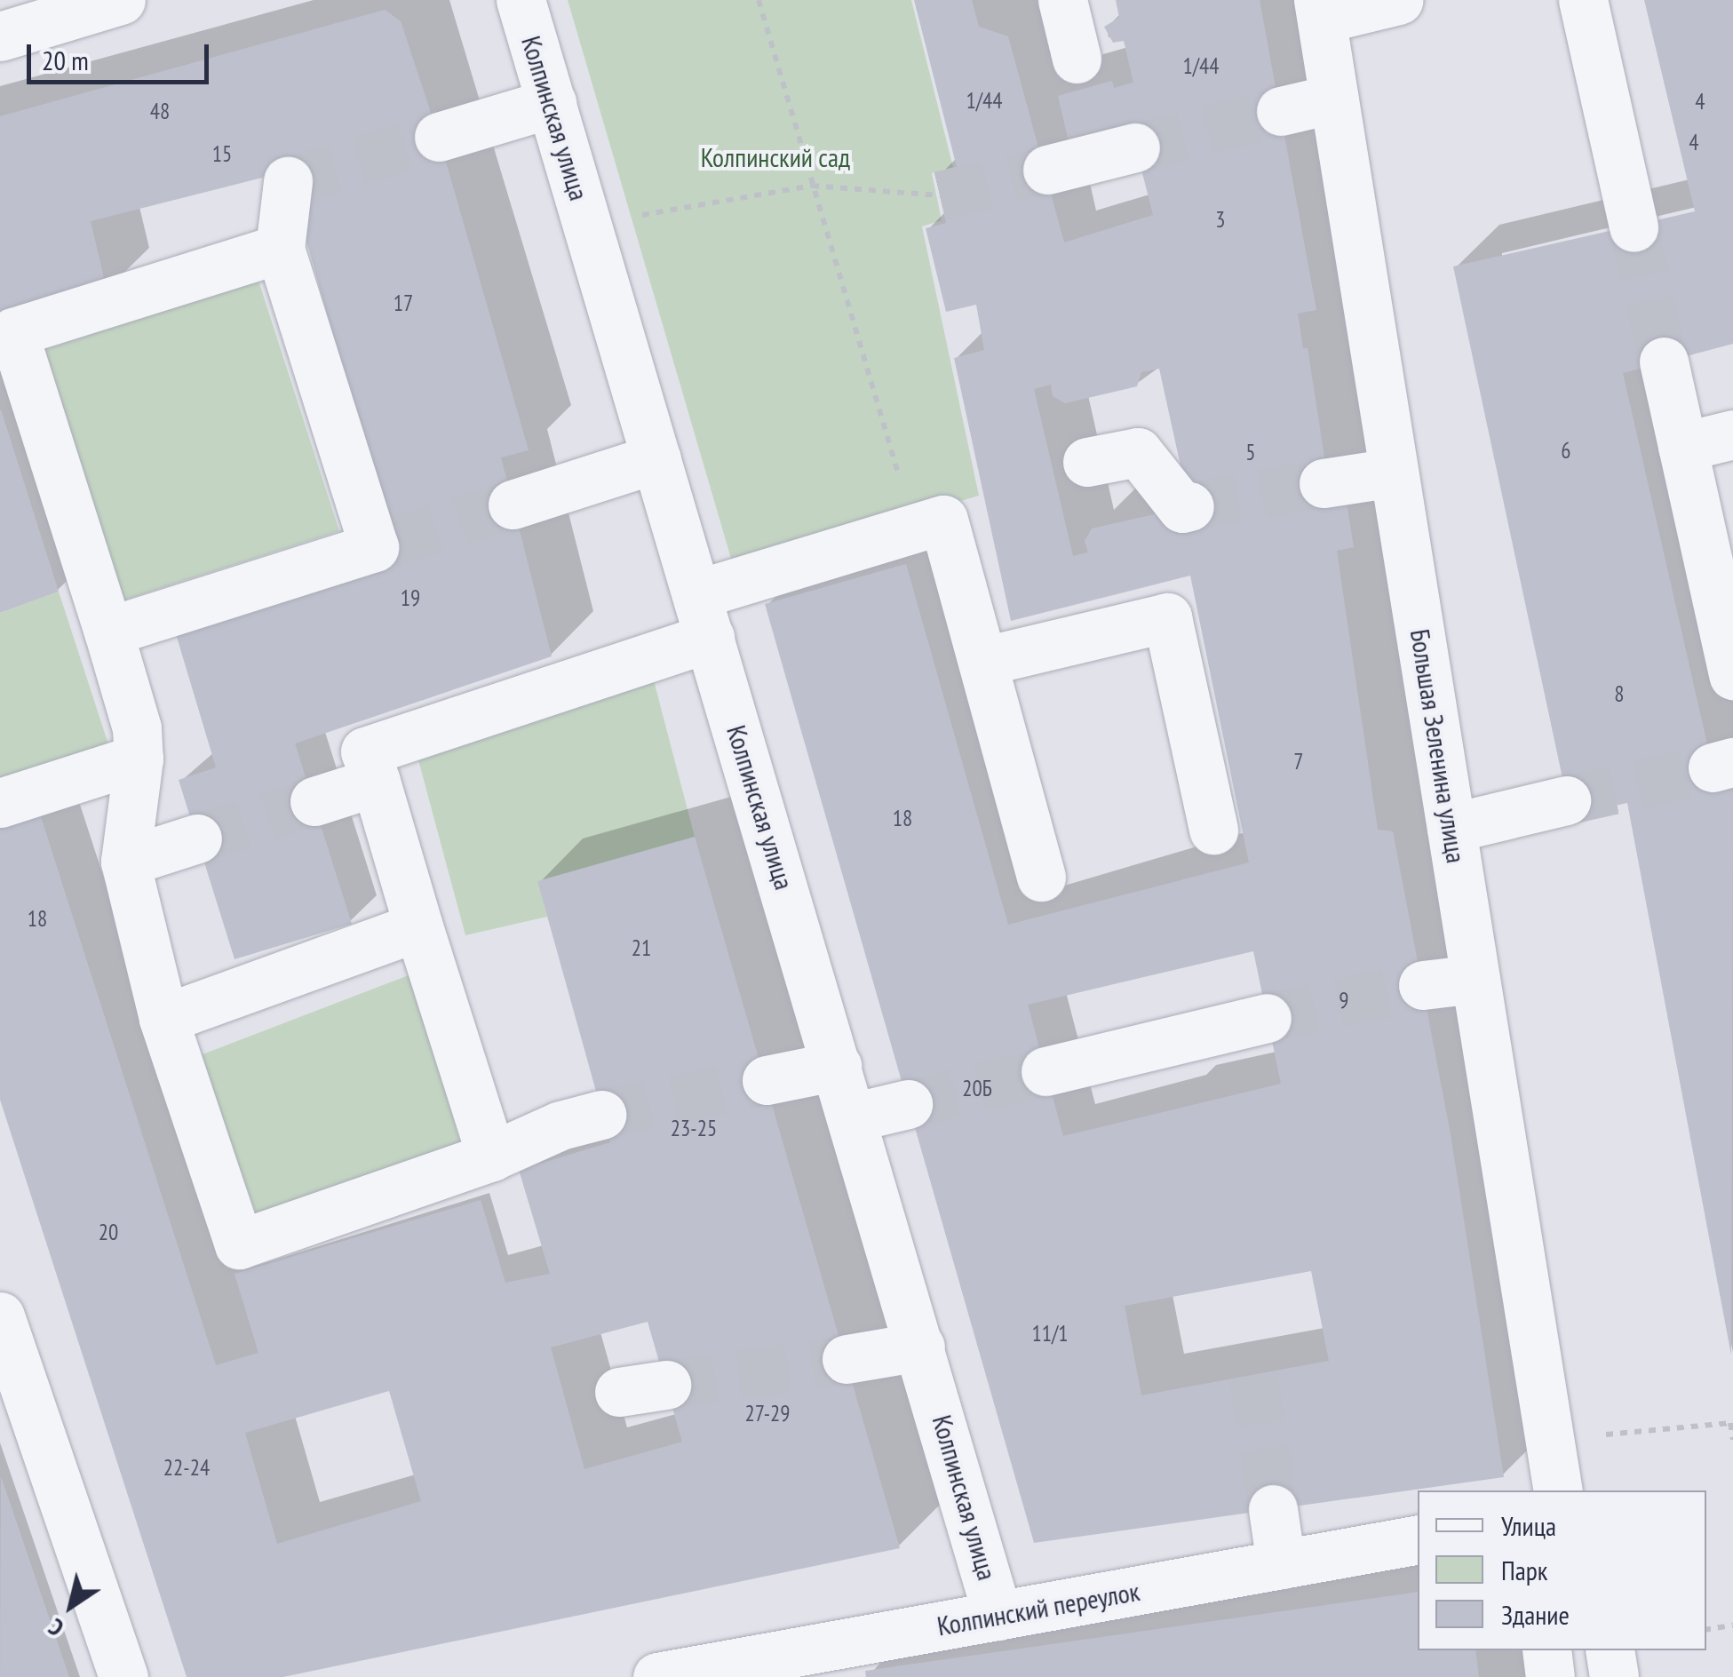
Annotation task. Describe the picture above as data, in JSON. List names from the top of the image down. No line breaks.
{"streets":{"street":["Колпинская улица","Большая Зеленина улица","Колпинский переулок"]},"crossings":[["Колпинская улица","Колпинский переулок"]],"parks":["Колпинский сад"],"house_numbers":["1/44","1/44","4","48","4","15","3","17","6","5","19","8","7","18","18","21","9","20Б","23-25","20","11/1","27-29","22-24"],"legend":["Улица","Парк","Здание"],"scale_bar":"20 m","north":"bottom left"}
